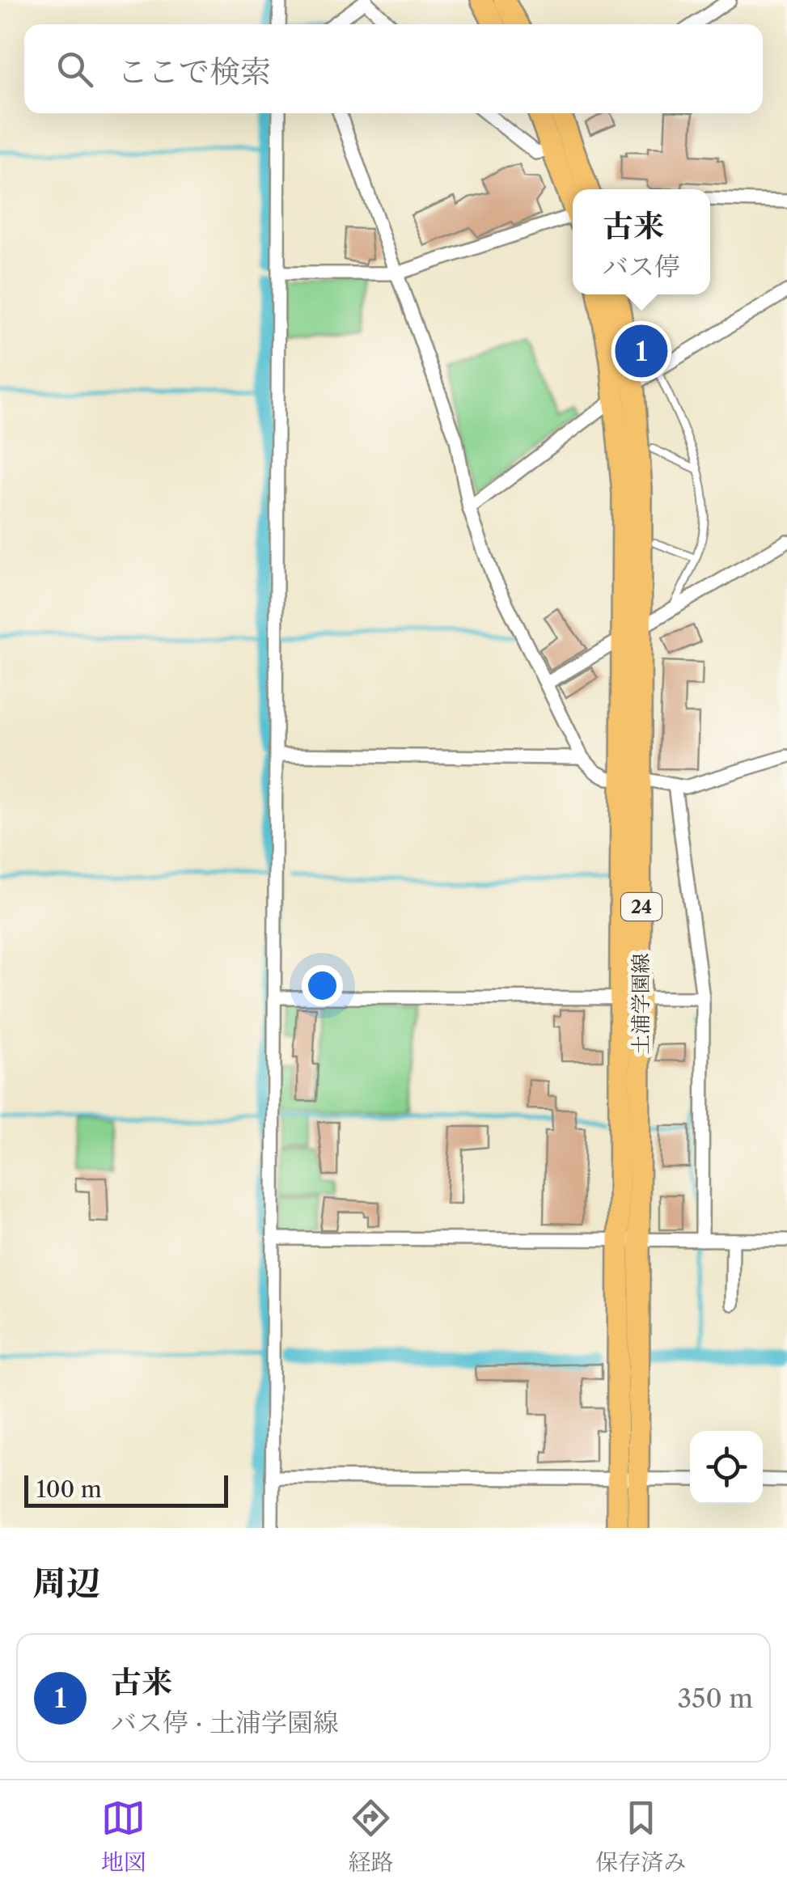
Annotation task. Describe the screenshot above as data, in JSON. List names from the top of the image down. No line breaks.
{"streets":{"main road":["24","土浦学園線"]},"scale_bar":"100 m","page":{"search":"ここで検索","popup":["古来","バス停"],"pins":"1","scale":"100 m","heading":"周辺","list":[{"mark":"1","name":"古来","note":"バス停 · 土浦学園線","value":"350 m"}],"nav":["地図","経路","保存済み"]}}
